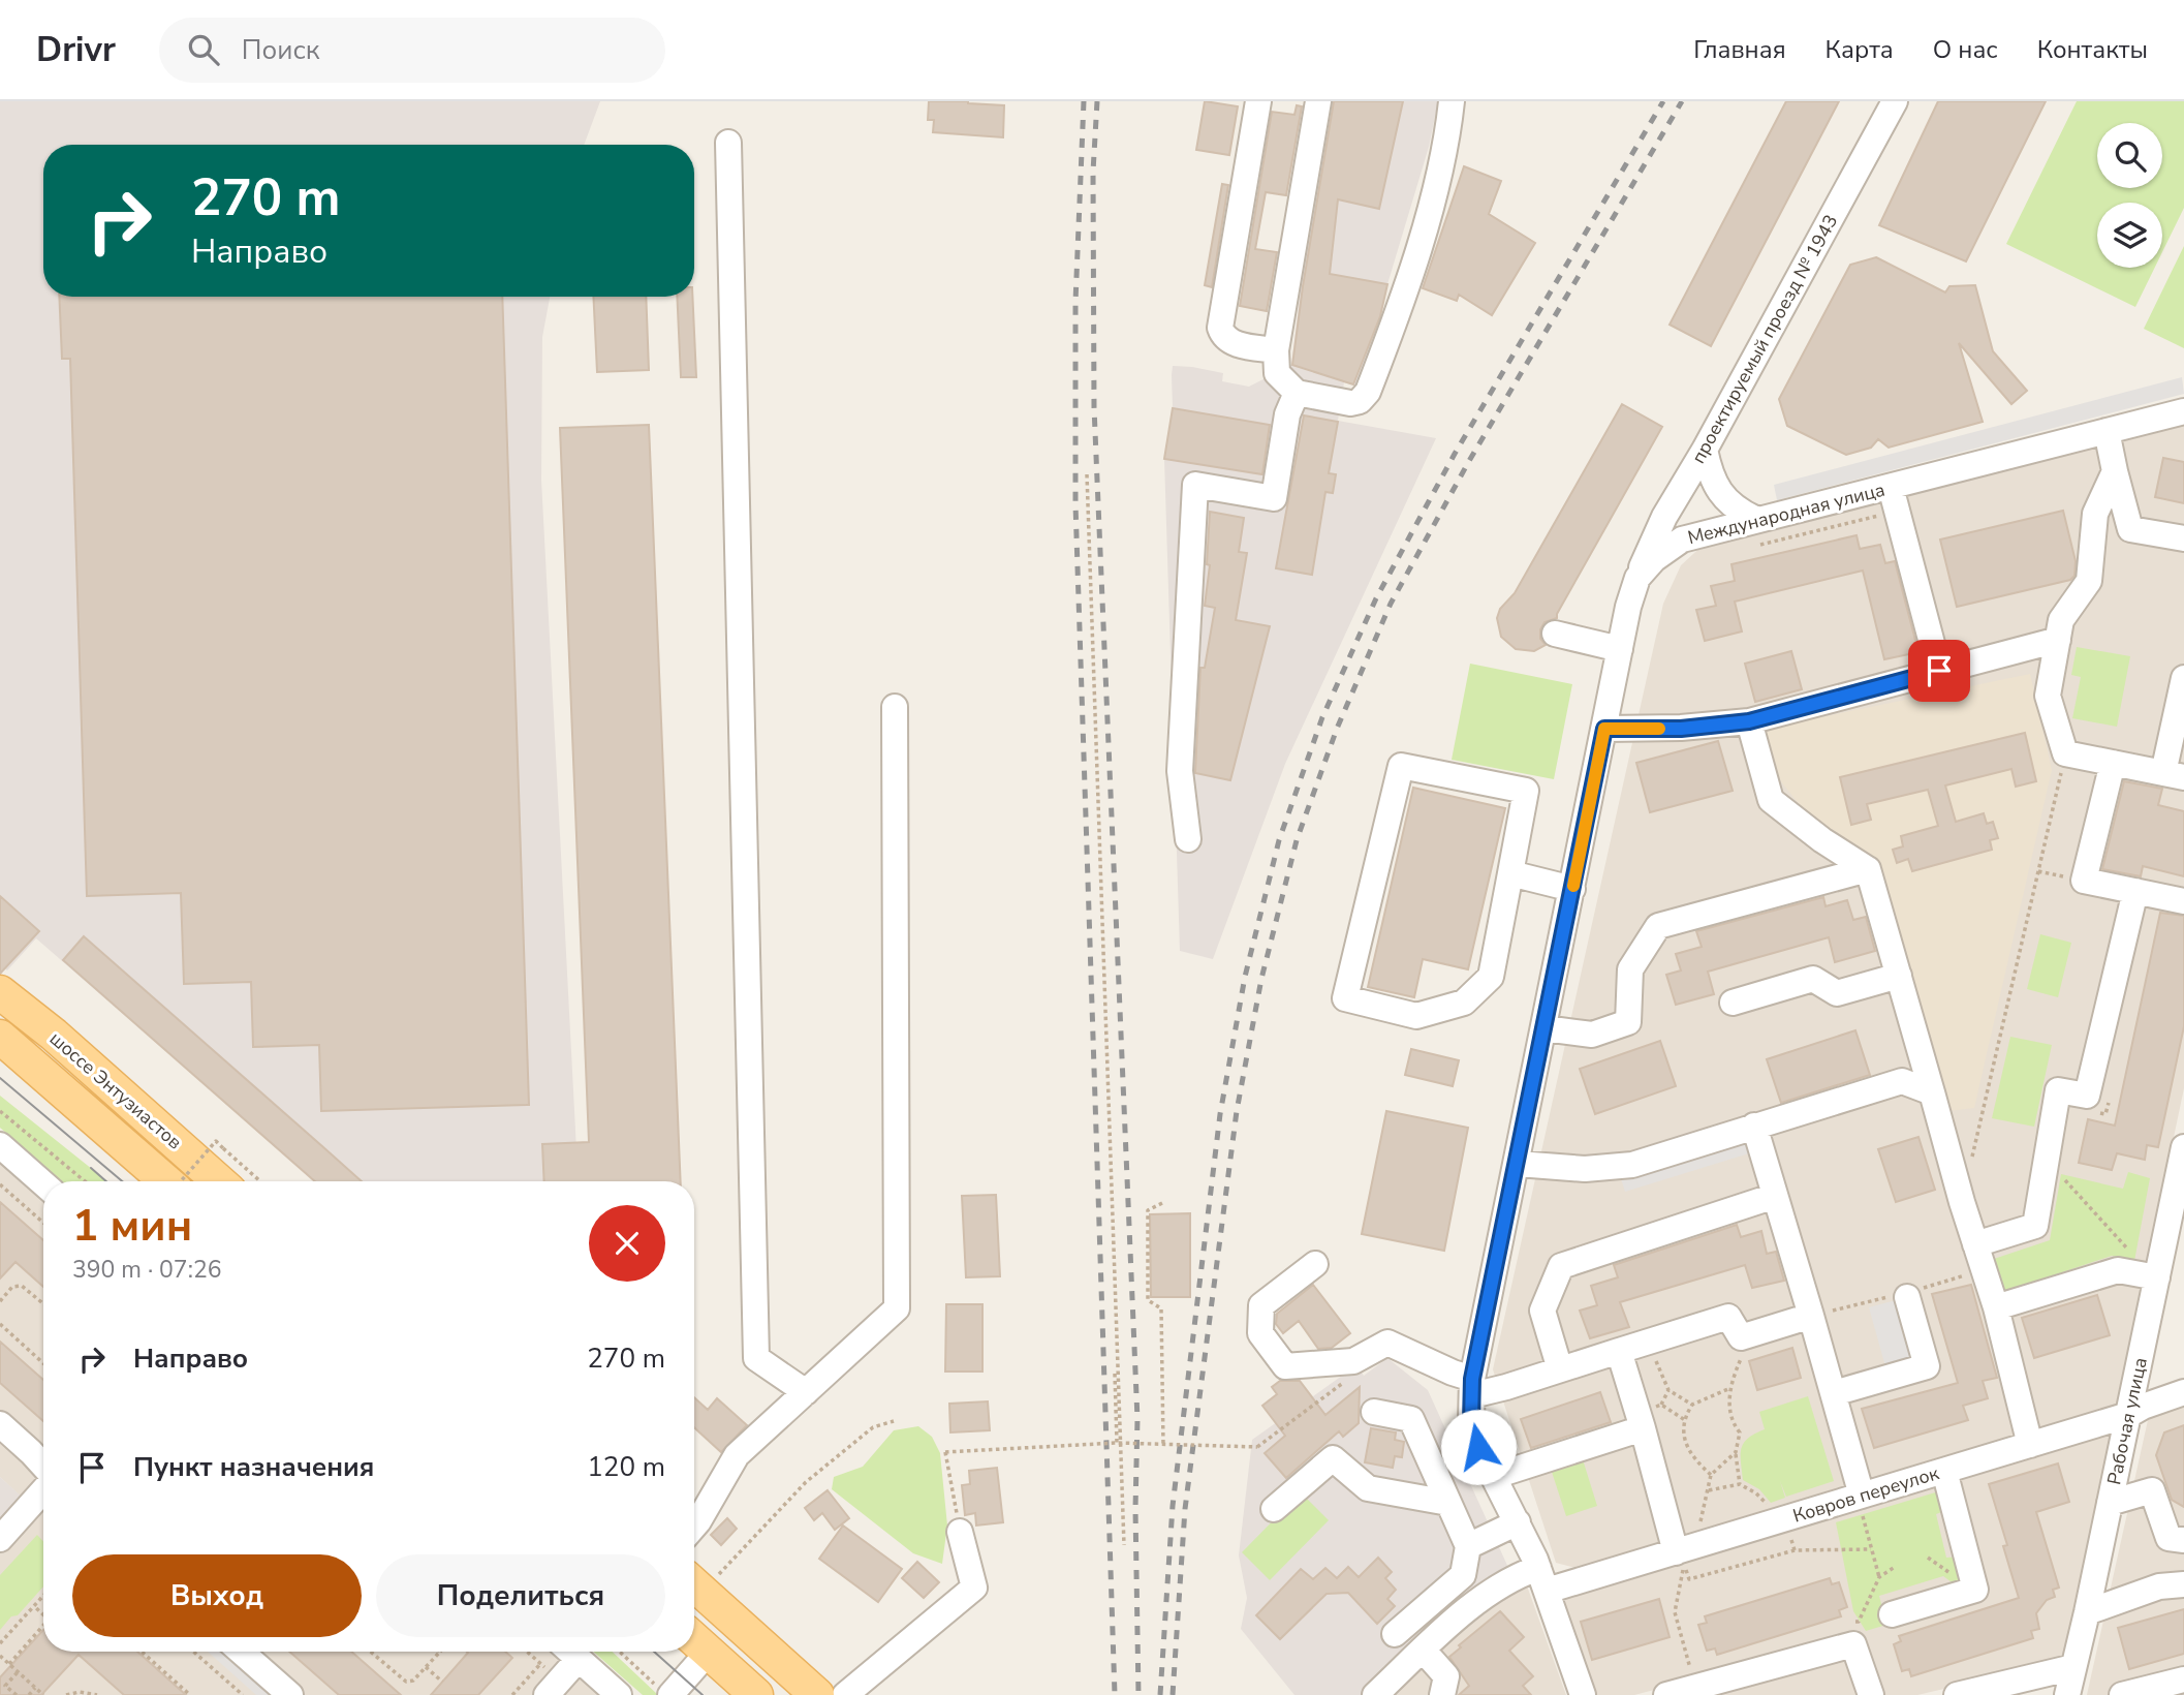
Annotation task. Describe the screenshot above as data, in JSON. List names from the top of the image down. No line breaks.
{"streets":{"main road":["шоссе Энтузиастов"],"street":["проектируемый проезд № 1943","Международная улица","Рабочая улица","Ковров переулок"]},"crossings":[["проектируемый проезд № 1943","Международная улица"],["Международная улица","Ковров переулок"],["Рабочая улица","Ковров переулок"]],"page":{"header":"Drivr","search":"Поиск","nav":["Главная","Карта","О нас","Контакты"],"turn":["270 m","Направо"],"heading":["1 мин","390 m · 07:26"],"list":[{"name":"Направо","value":"270 m"},{"name":"Пункт назначения","value":"120 m"}],"buttons":["Выход","Поделиться"]}}
